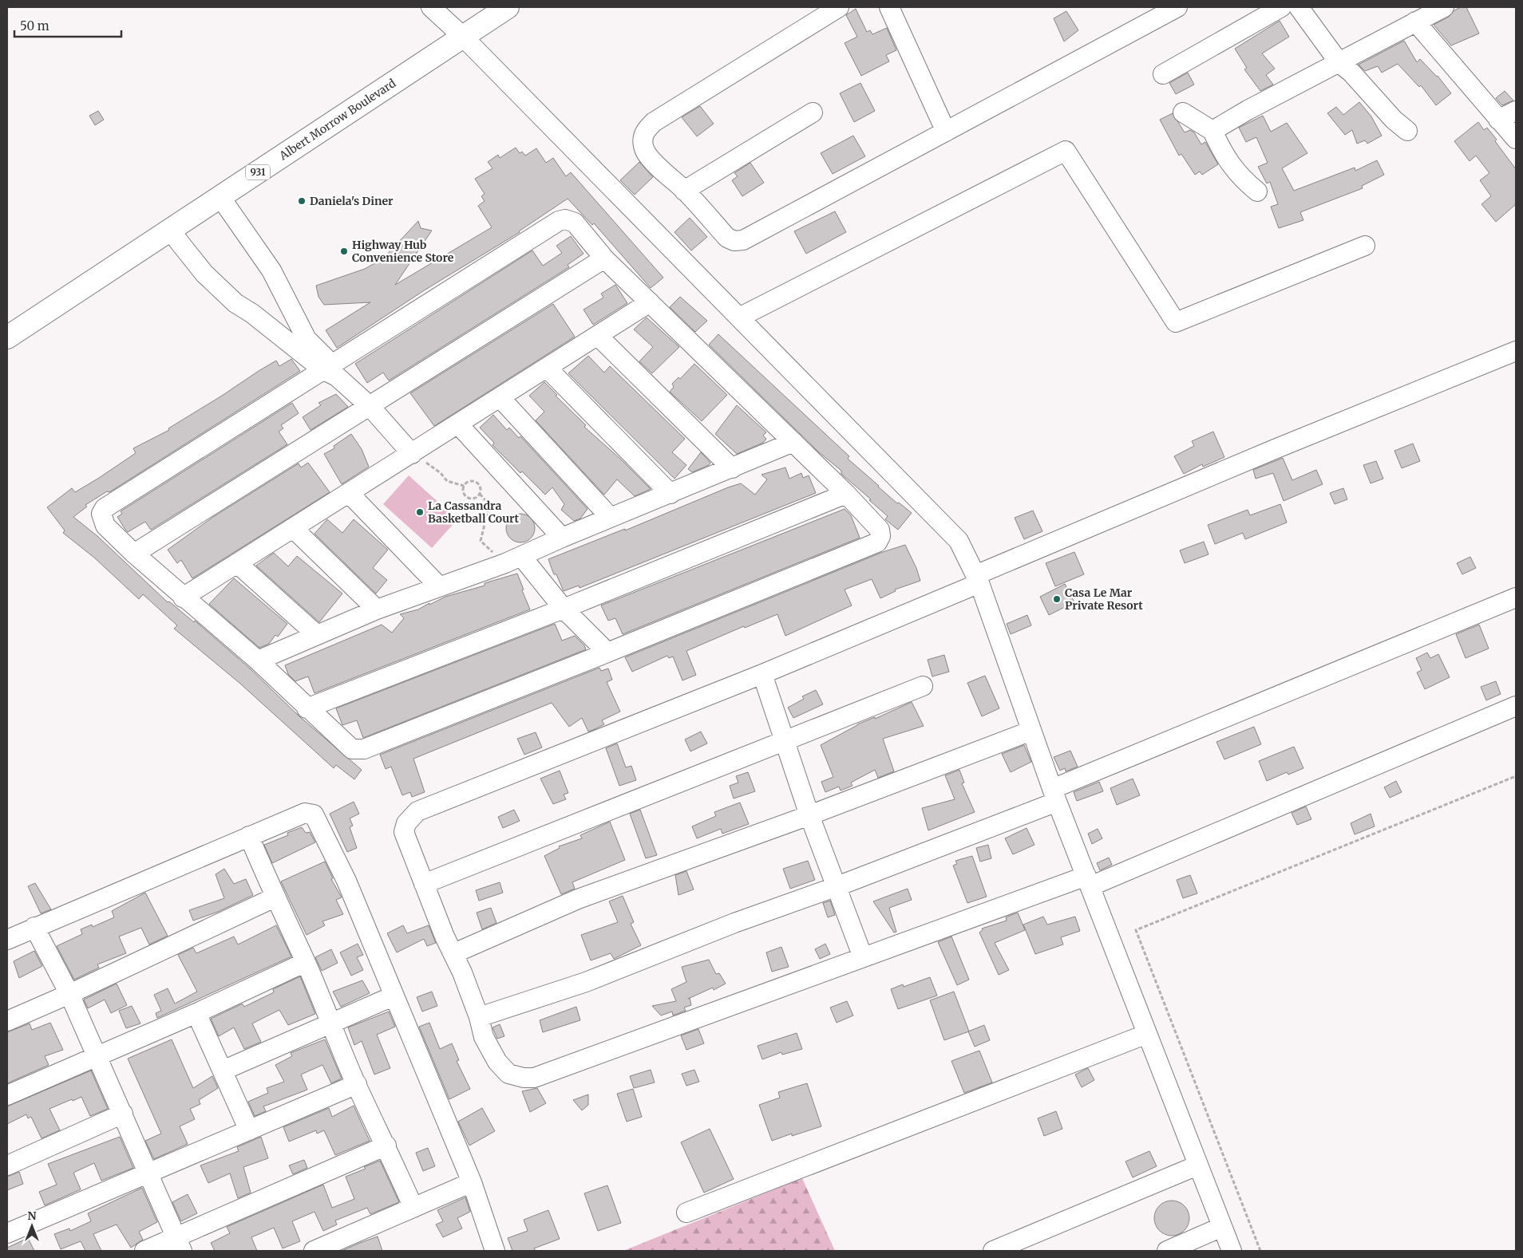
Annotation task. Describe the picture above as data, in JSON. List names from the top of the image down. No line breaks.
{"streets":{"main road":["Albert Morrow Boulevard","931"]},"places":["Daniela's Diner","Highway Hub Convenience Store","La Cassandra Basketball Court","Casa Le Mar Private Resort"],"scale_bar":"50 m","north":"top"}
